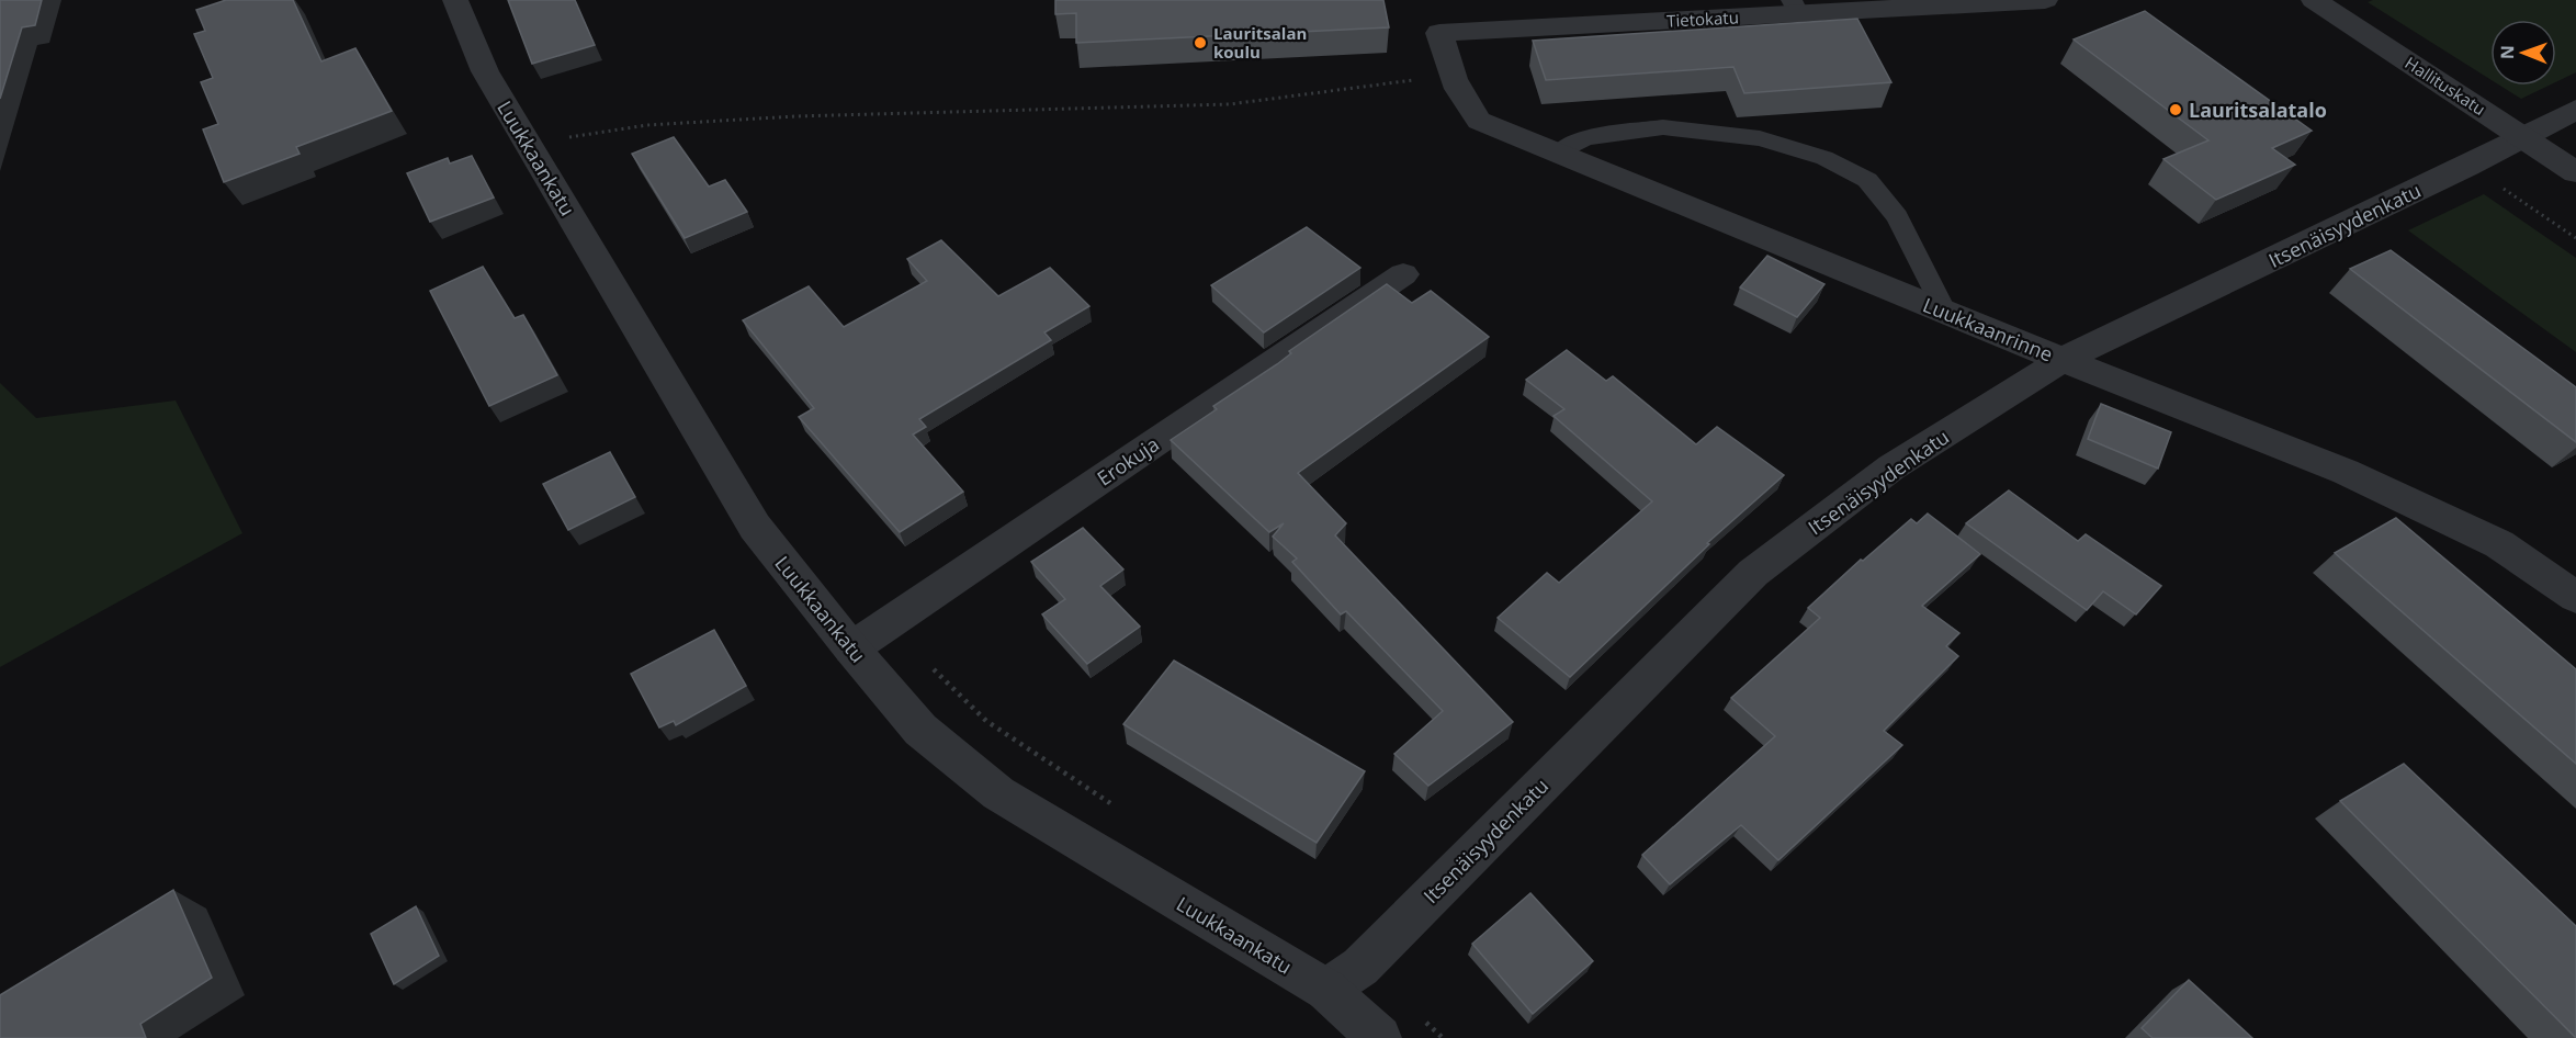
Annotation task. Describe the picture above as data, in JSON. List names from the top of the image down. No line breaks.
{"streets":{"street":["Tietokatu","Hallituskatu","Luukkaankatu","Itsenäisyydenkatu","Luukkaanrinne","Erokuja"]},"crossings":[["Tietokatu","Luukkaanrinne"],["Hallituskatu","Itsenäisyydenkatu"],["Luukkaankatu","Itsenäisyydenkatu"],["Luukkaankatu","Erokuja"],["Itsenäisyydenkatu","Luukkaanrinne"]],"places":["Lauritsalan koulu","Lauritsalatalo"],"north":"left"}
